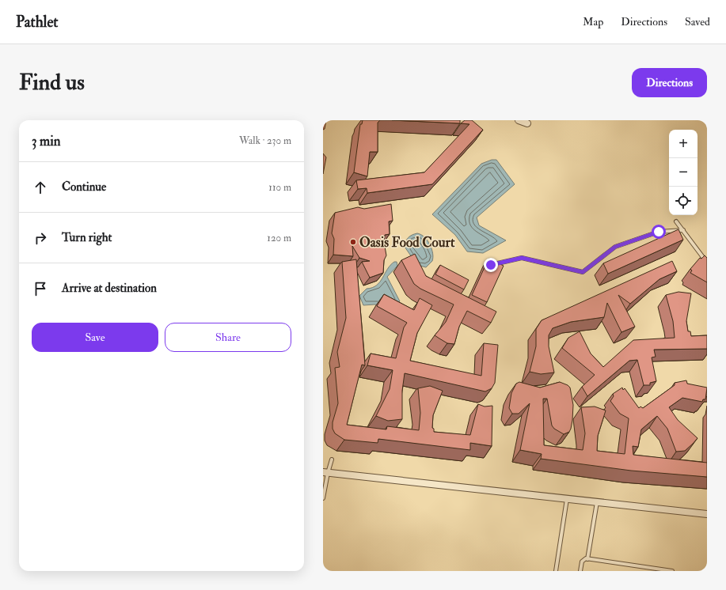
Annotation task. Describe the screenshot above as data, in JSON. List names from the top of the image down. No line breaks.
{"places":["Oasis Food Court"],"page":{"header":"Pathlet","nav":["Map","Directions","Saved"],"buttons":["Directions",["Save","Share"]],"title":"Find us","heading":["3 min","Walk · 230 m"],"map_buttons":["+","−"],"list":[["Continue","110 m"],["Turn right","120 m"],"Arrive at destination"]}}
